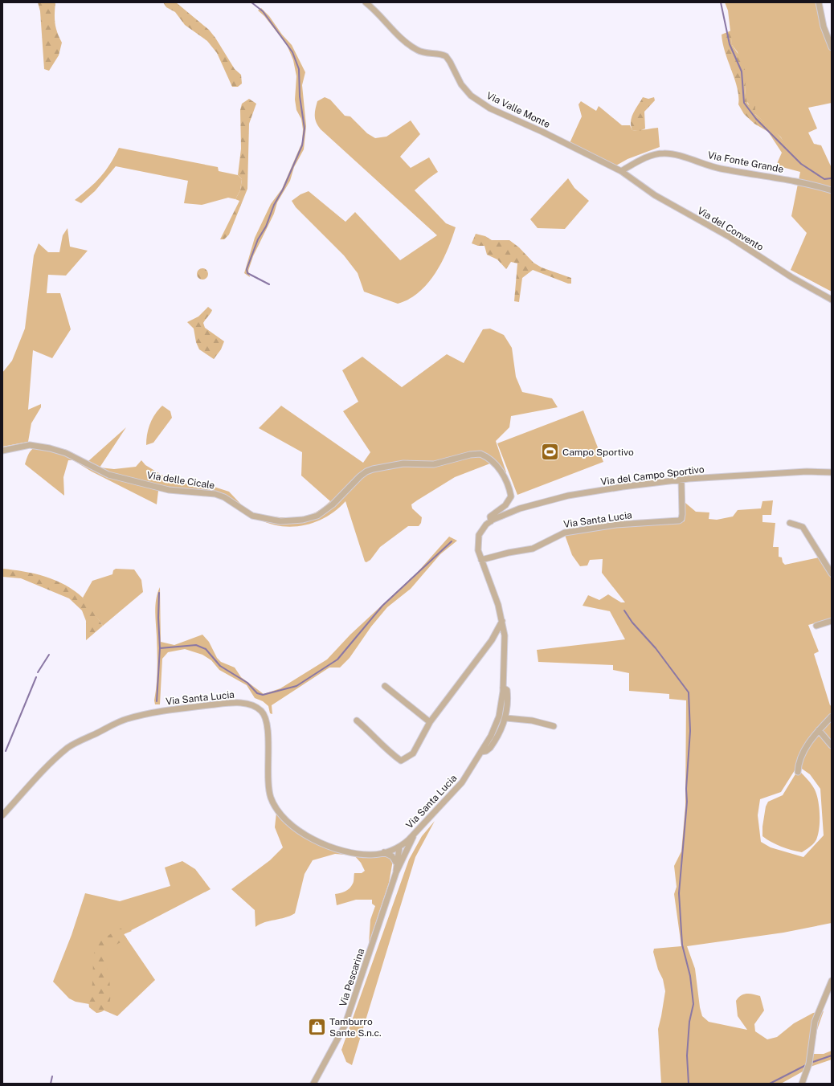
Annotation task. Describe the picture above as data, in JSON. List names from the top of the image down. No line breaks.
{"streets":{"street":["Via Valle Monte","Via Fonte Grande","Via del Convento","Via del Campo Sportivo","Via delle Cicale","Via Santa Lucia","Via Pescarina"]},"crossings":[["Via Valle Monte","Via Fonte Grande"],["Via Valle Monte","Via del Convento"],["Via Fonte Grande","Via del Convento"],["Via del Campo Sportivo","Via delle Cicale"],["Via del Campo Sportivo","Via Santa Lucia"],["Via Santa Lucia","Via Pescarina"]],"places":{"sports":["Campo Sportivo"],"shop":["Tamburro Sante S.n.c."]}}
